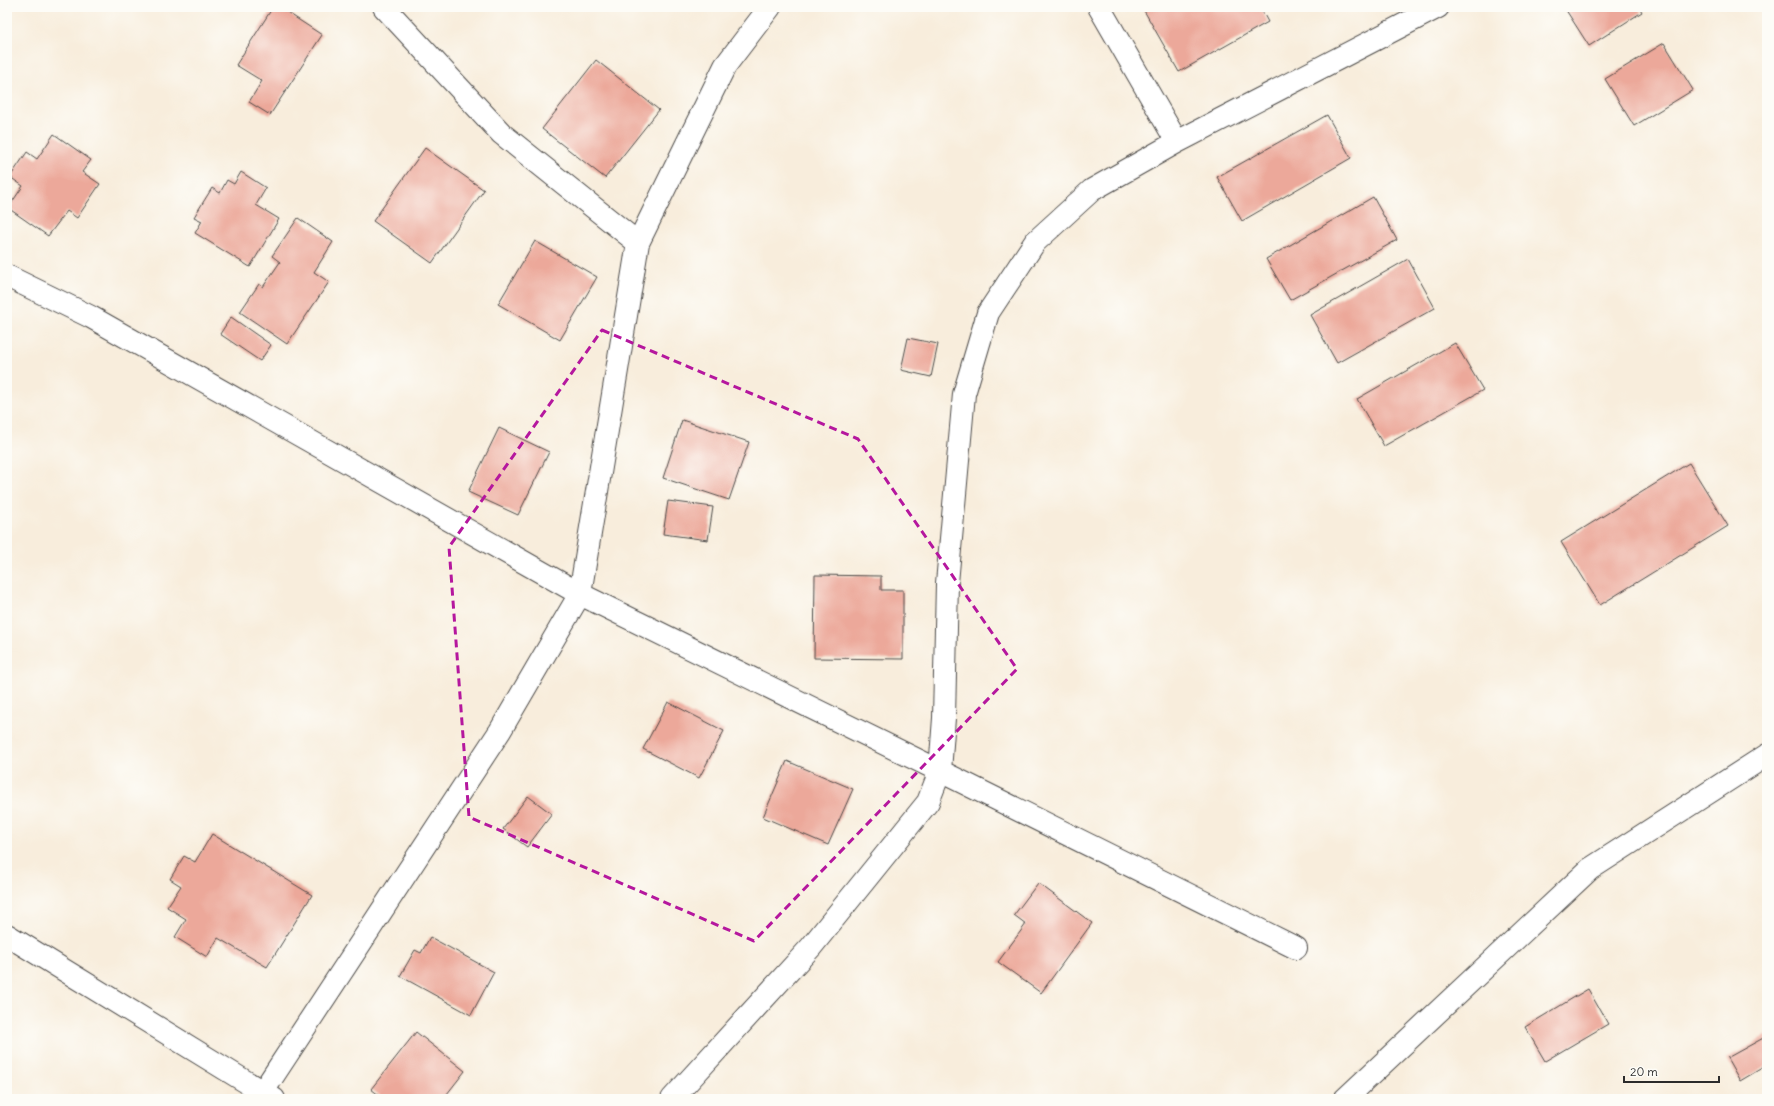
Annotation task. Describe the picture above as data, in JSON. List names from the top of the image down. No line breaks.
{"scale_bar":"20 m"}
